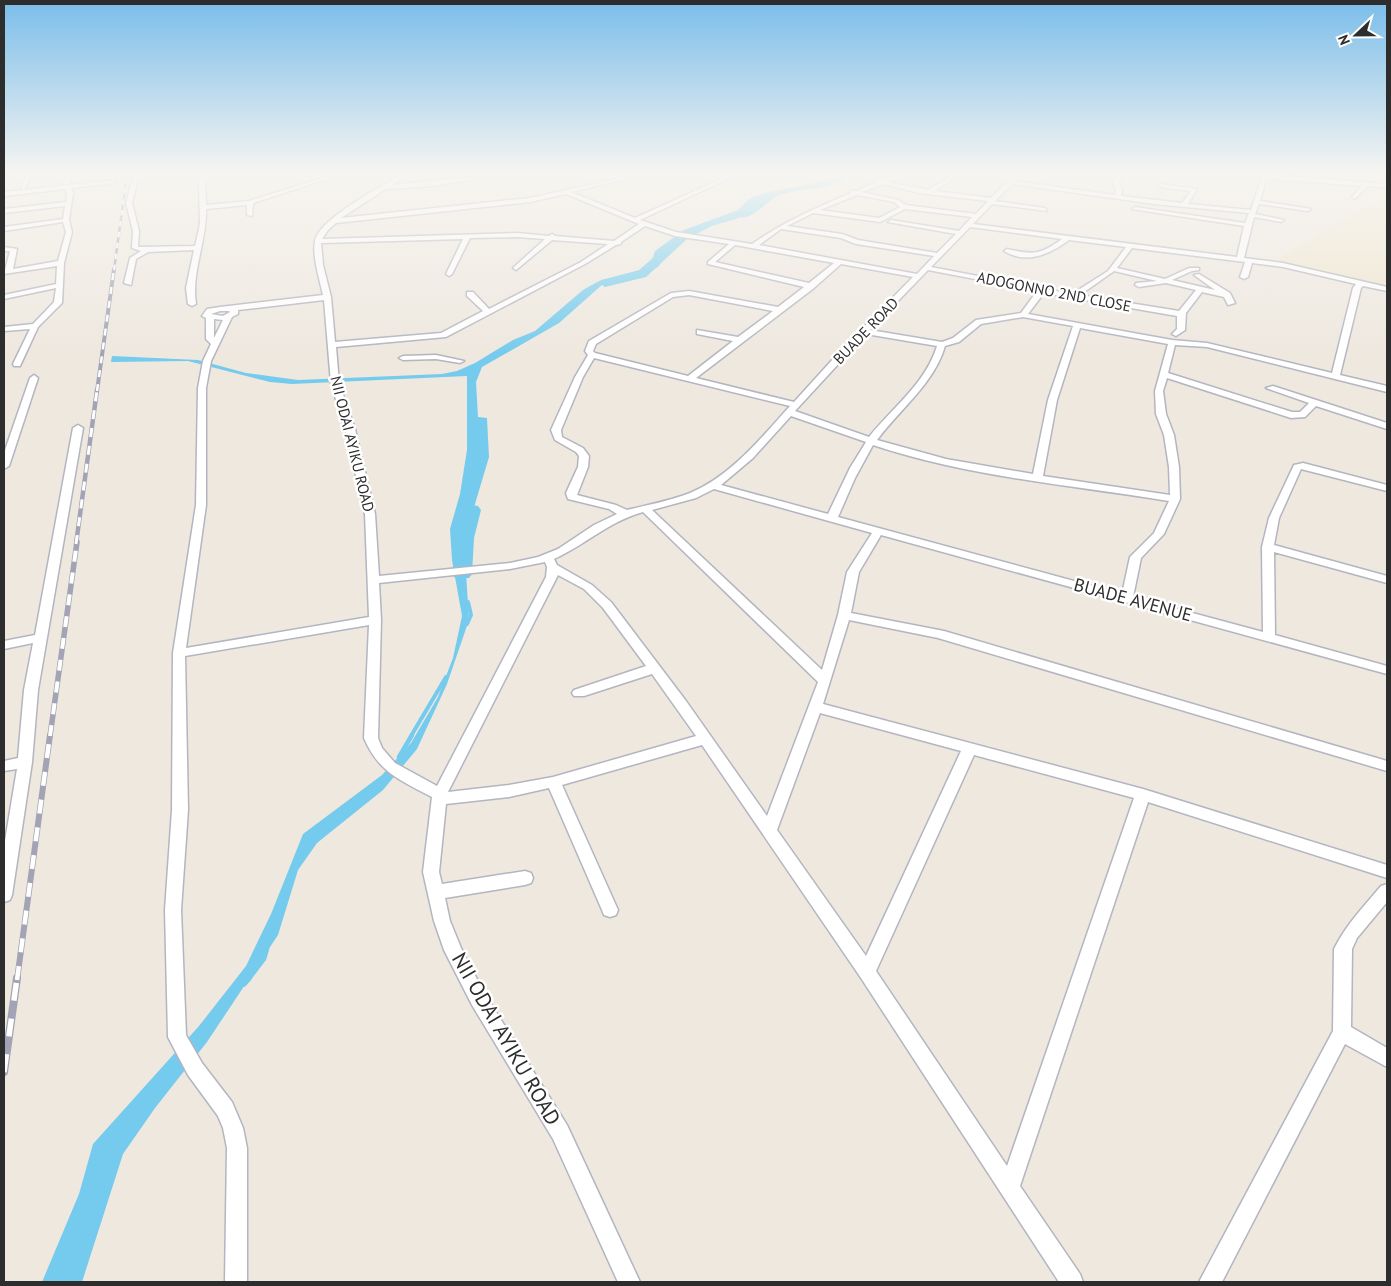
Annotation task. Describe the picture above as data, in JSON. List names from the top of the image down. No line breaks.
{"streets":{"street":["ADOGONNO 2ND CLOSE","BUADE ROAD","NII ODAI AYIKU ROAD","BUADE AVENUE"]},"crossings":[["ADOGONNO 2ND CLOSE","BUADE ROAD"],["BUADE ROAD","BUADE AVENUE"]],"north":"left"}
